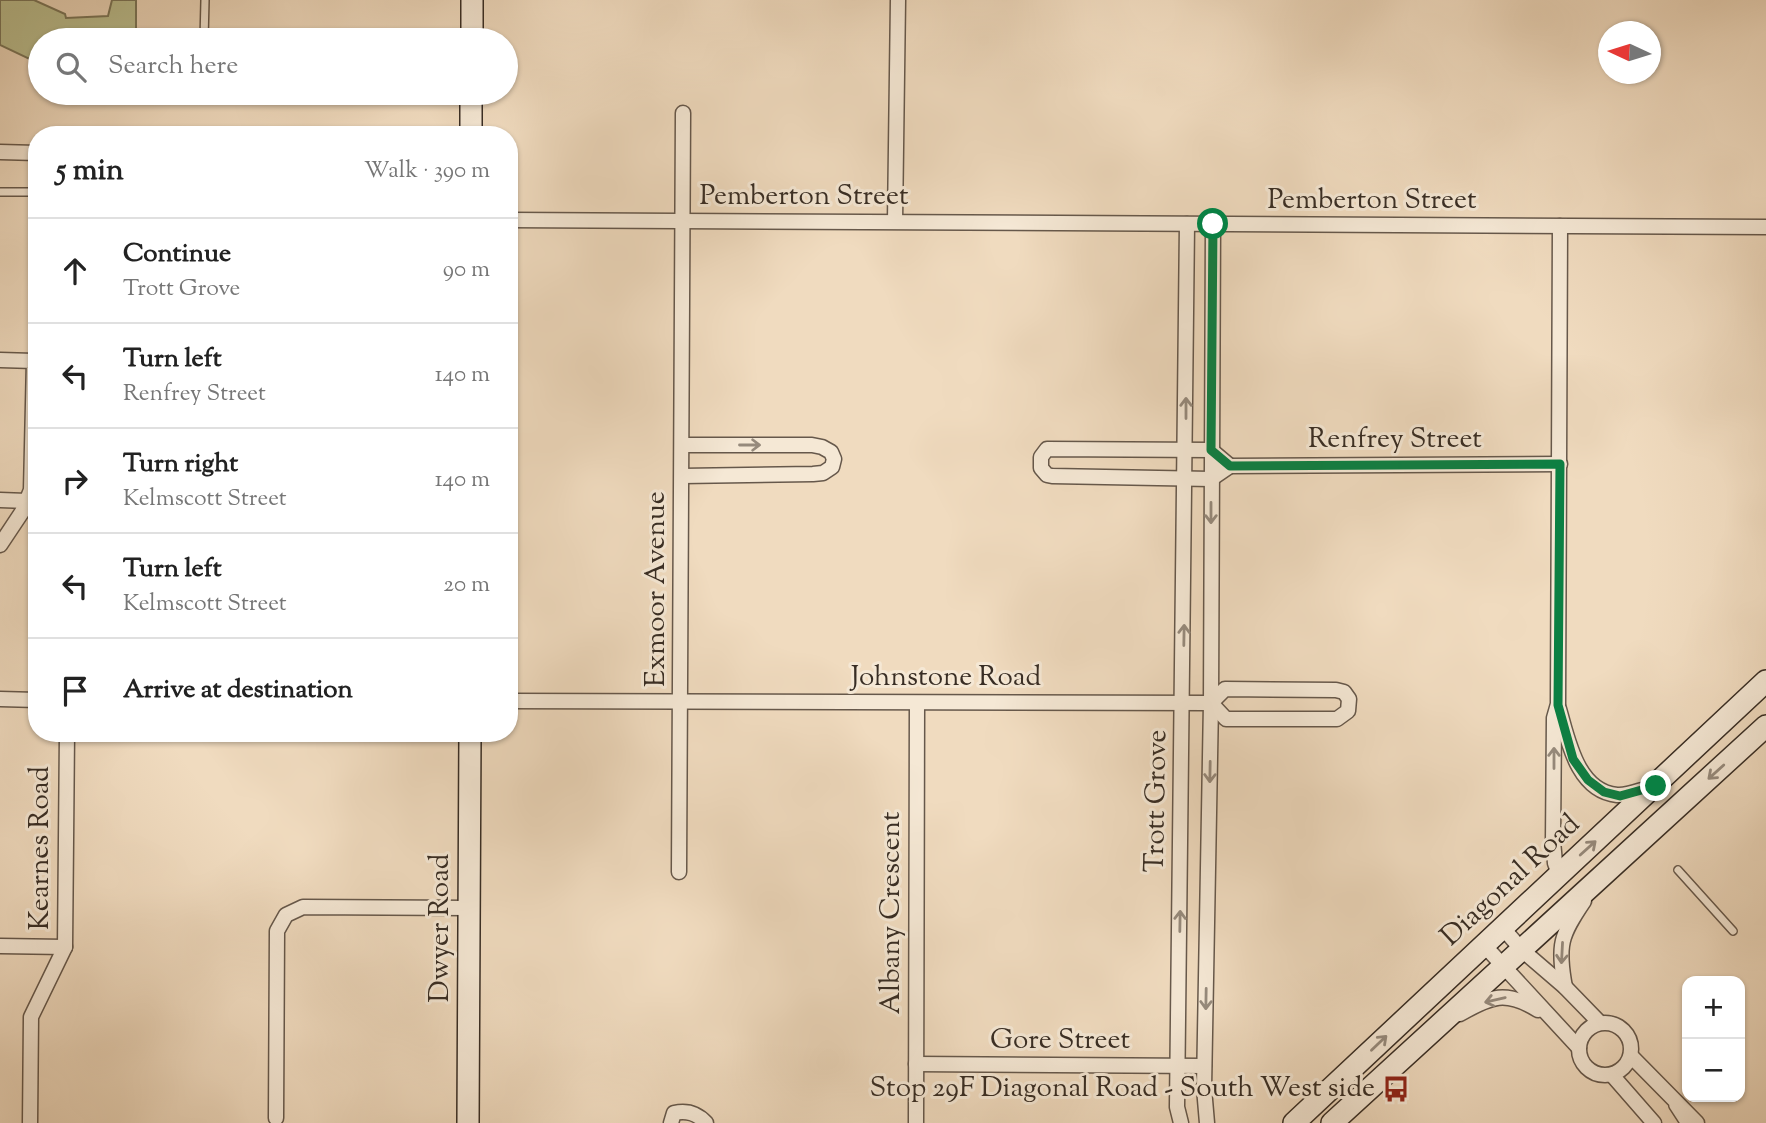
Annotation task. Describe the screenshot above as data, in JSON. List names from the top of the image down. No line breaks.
{"streets":{"main road":["Diagonal Road","Dwyer Road"],"street":["Pemberton Street","Renfrey Street","Exmoor Avenue","Johnstone Road","Trott Grove","Kearnes Road","Albany Crescent","Gore Street"]},"crossings":[["Pemberton Street","Exmoor Avenue"],["Pemberton Street","Trott Grove"],["Exmoor Avenue","Johnstone Road"],["Johnstone Road","Trott Grove"],["Johnstone Road","Albany Crescent"],["Trott Grove","Gore Street"],["Albany Crescent","Gore Street"]],"places":{"bus stop":["Stop 29F Diagonal Road - South West side"]},"north":"left","page":{"search":"Search here","heading":["5 min","Walk · 390 m"],"list":[["Continue","Trott Grove","90 m"],["Turn left","Renfrey Street","140 m"],["Turn right","Kelmscott Street","140 m"],["Turn left","Kelmscott Street","20 m"],"Arrive at destination"],"map_buttons":["+","−"]}}
